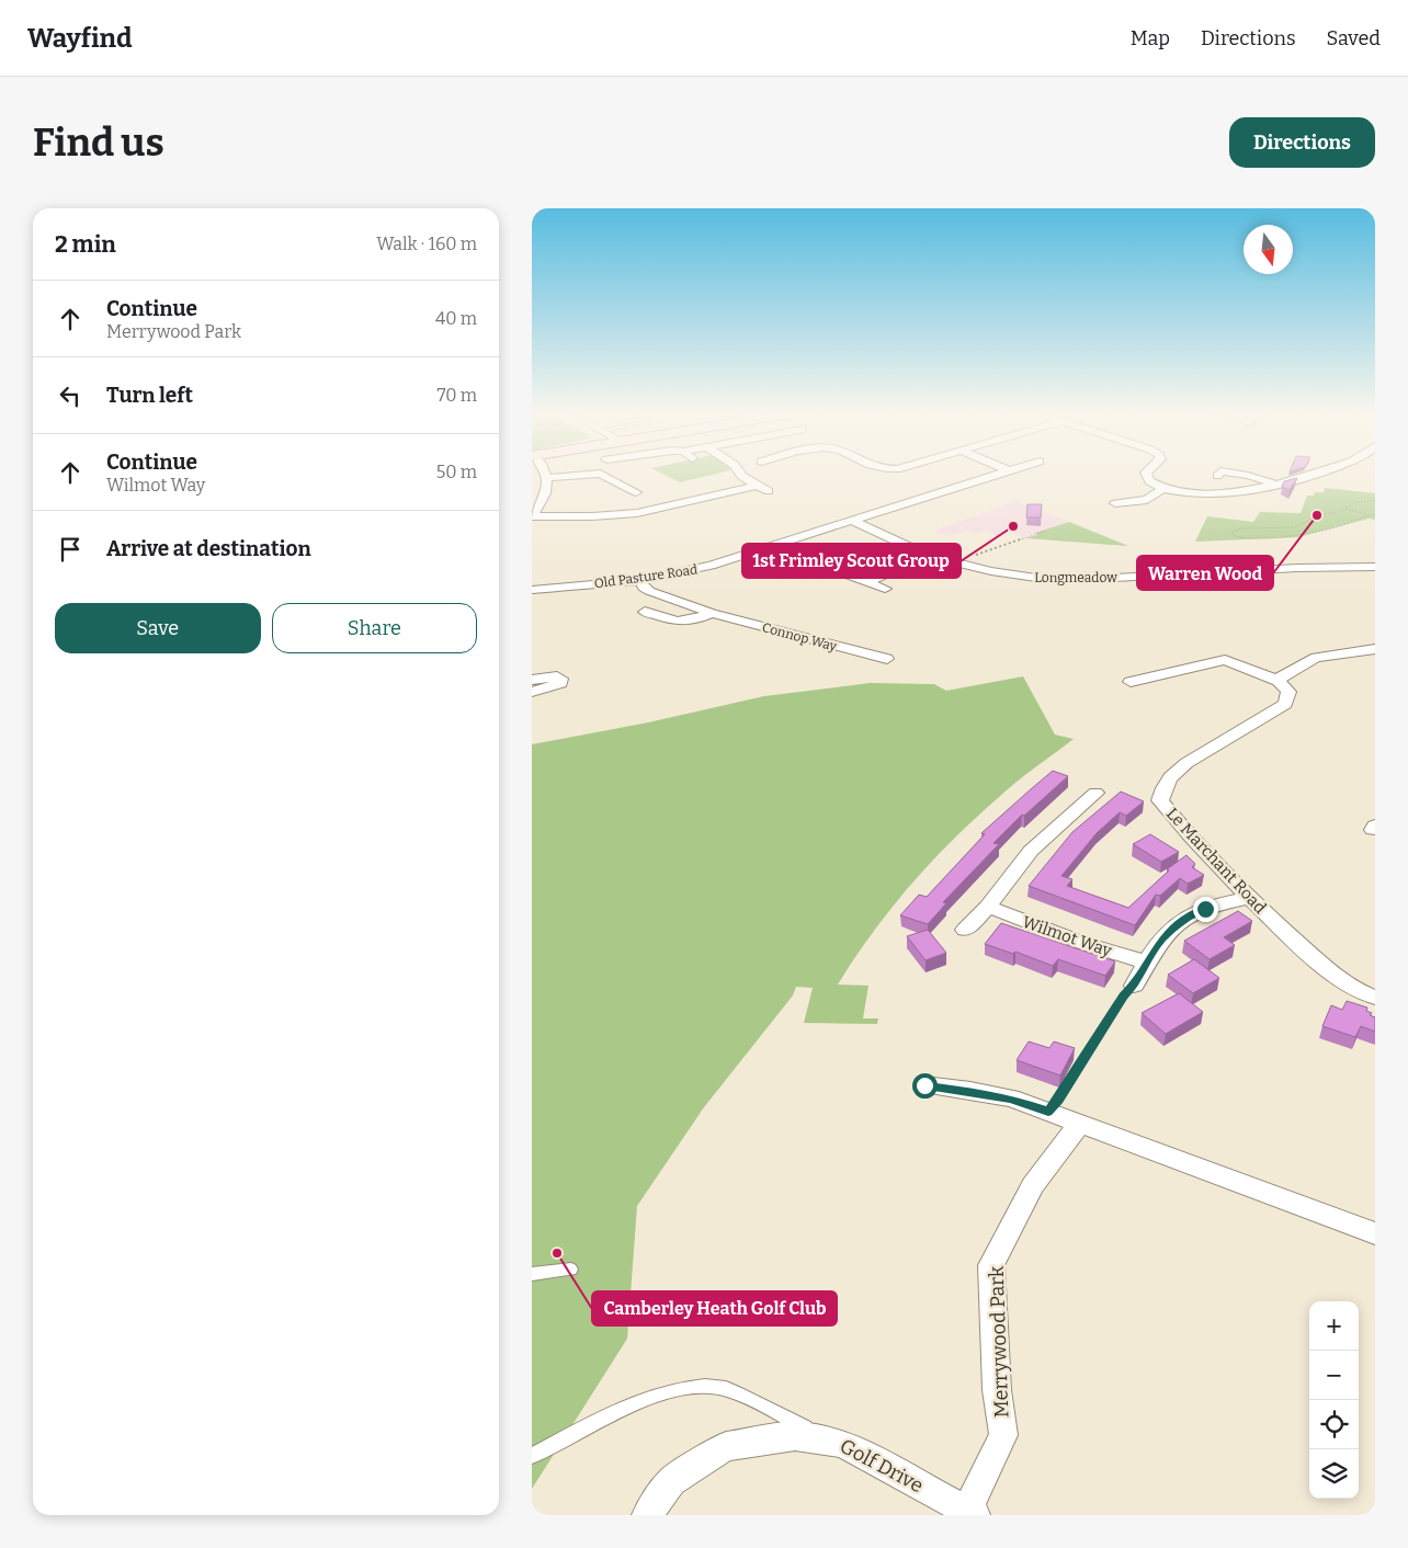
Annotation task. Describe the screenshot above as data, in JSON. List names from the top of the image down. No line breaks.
{"streets":{"street":["Old Pasture Road","Longmeadow","Connop Way","Le Marchant Road","Wilmot Way","Merrywood Park","Golf Drive"]},"crossings":[["Old Pasture Road","Longmeadow"],["Old Pasture Road","Connop Way"],["Merrywood Park","Golf Drive"]],"places":["Warren Wood","1st Frimley Scout Group","Camberley Heath Golf Club"],"north":"bottom","page":{"header":"Wayfind","nav":["Map","Directions","Saved"],"buttons":["Directions",["Save","Share"]],"title":"Find us","heading":["2 min","Walk · 160 m"],"list":[["Continue","Merrywood Park","40 m"],["Turn left","70 m"],["Continue","Wilmot Way","50 m"],"Arrive at destination"],"map_buttons":["+","−"]}}
